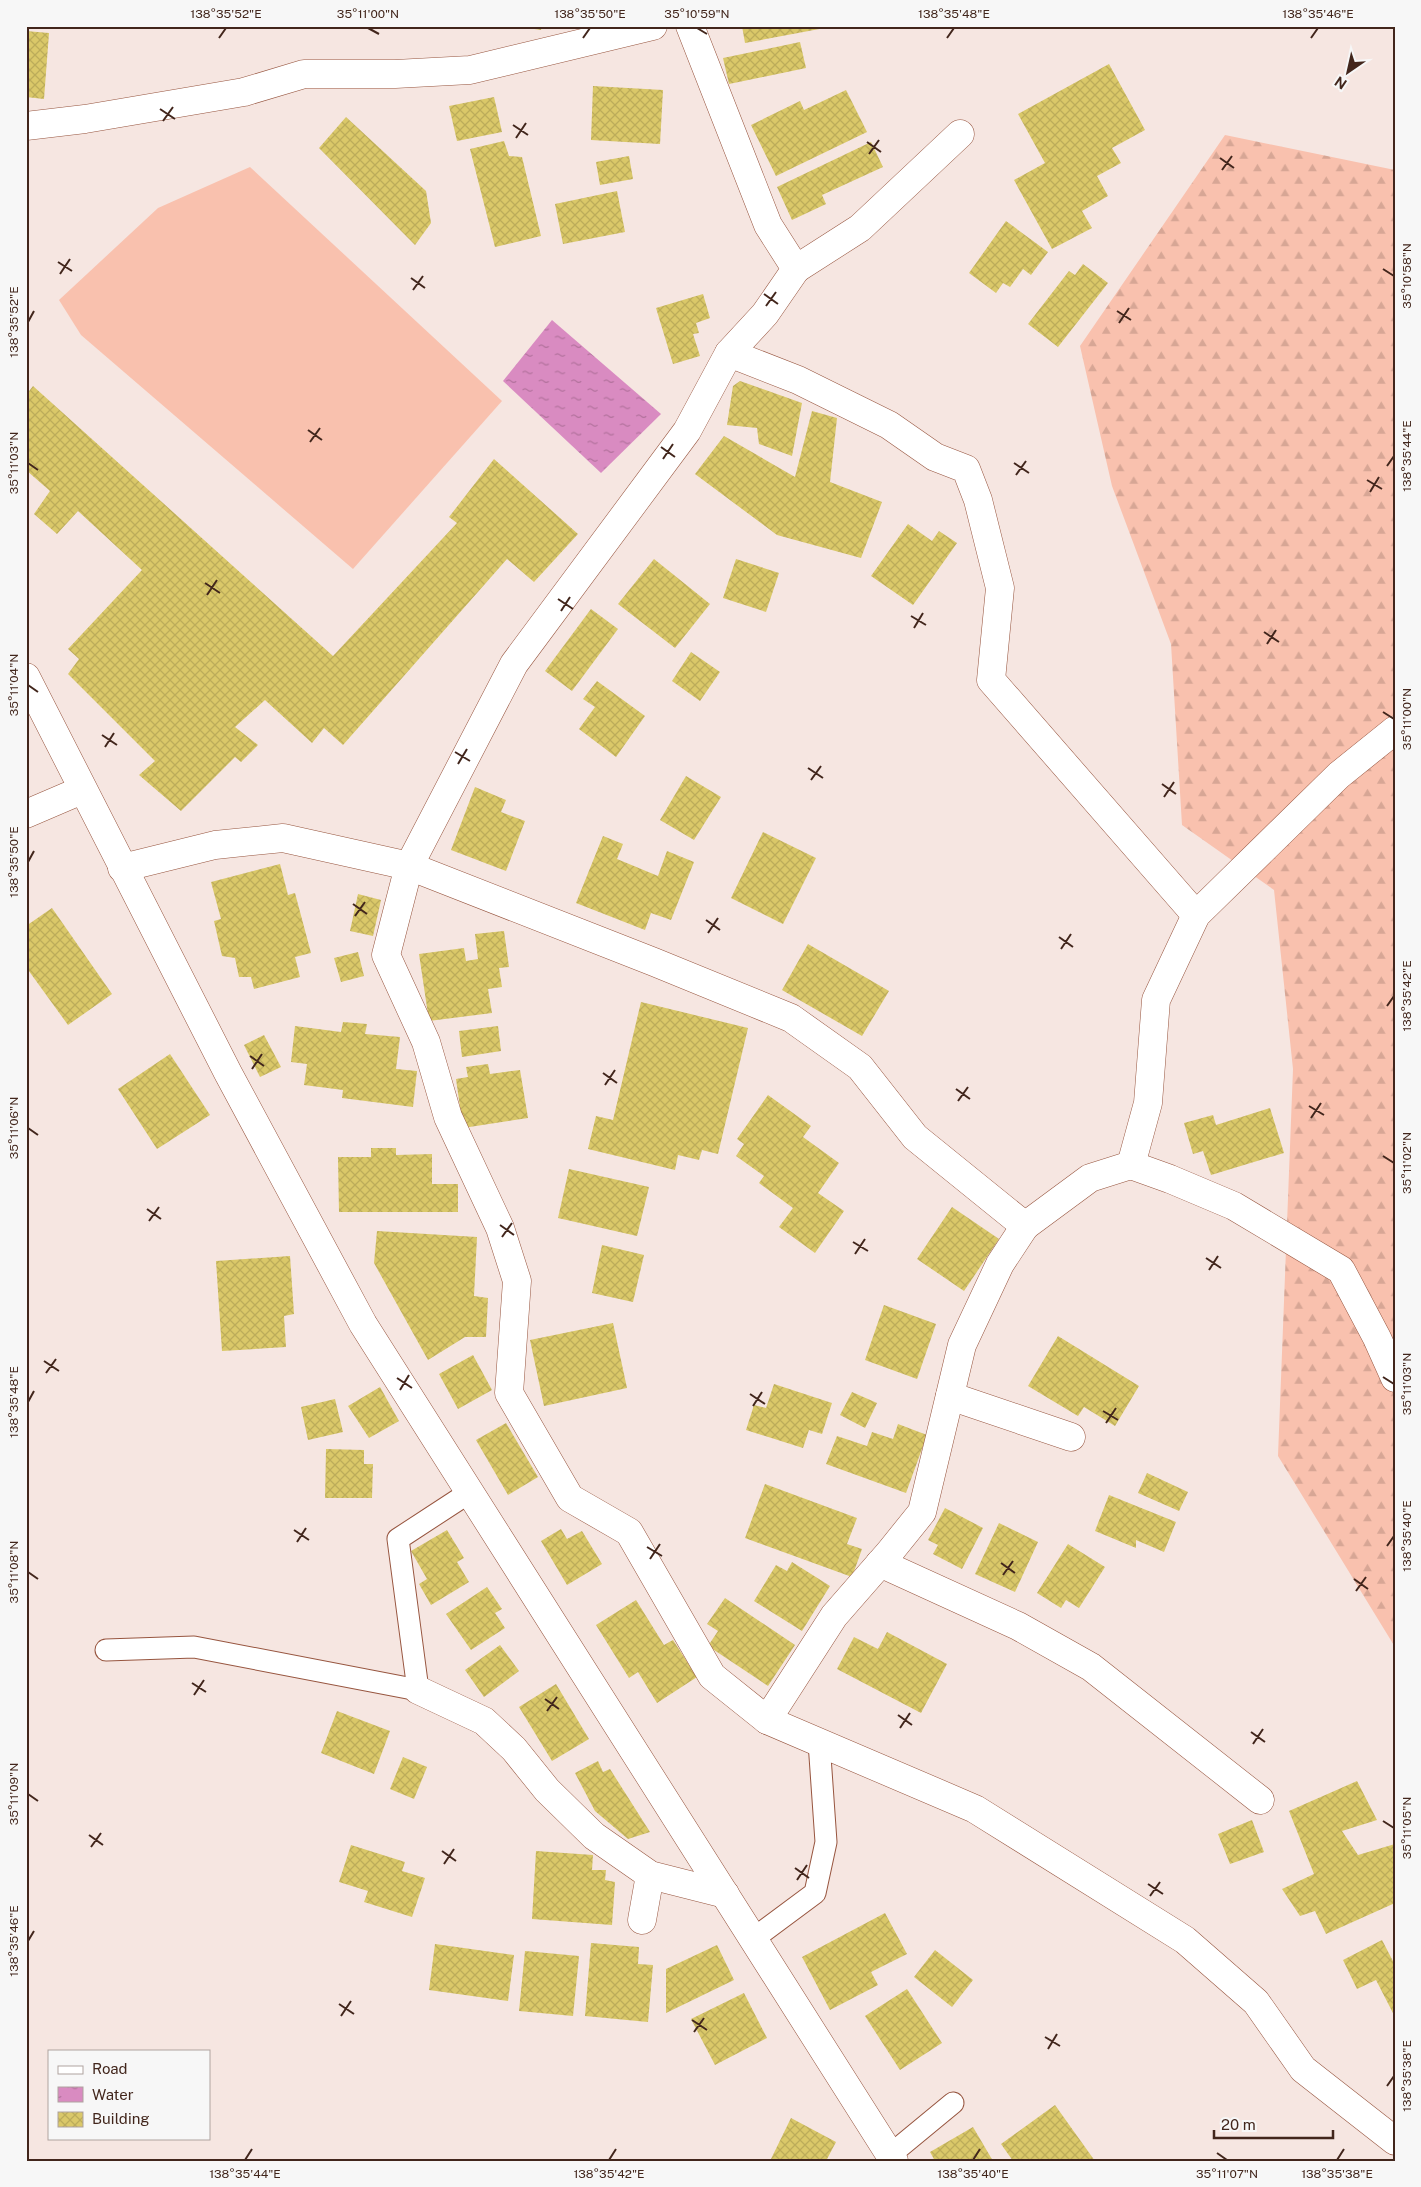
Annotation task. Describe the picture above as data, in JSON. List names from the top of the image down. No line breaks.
{"legend":["Road","Water","Building"],"scale_bar":"20 m","north":"bottom left","coordinates":["138°35'52\"E","35°11'00\"N","138°35'50\"E","35°10'59\"N","138°35'48\"E","138°35'46\"E","35°10'58\"N","138°35'44\"E","35°11'03\"N","35°11'04\"N","138°35'42\"E","35°11'06\"N","35°11'02\"N","138°35'40\"E","35°11'08\"N","35°11'09\"N","35°11'05\"N","138°35'38\"E","35°11'07\"N"]}
